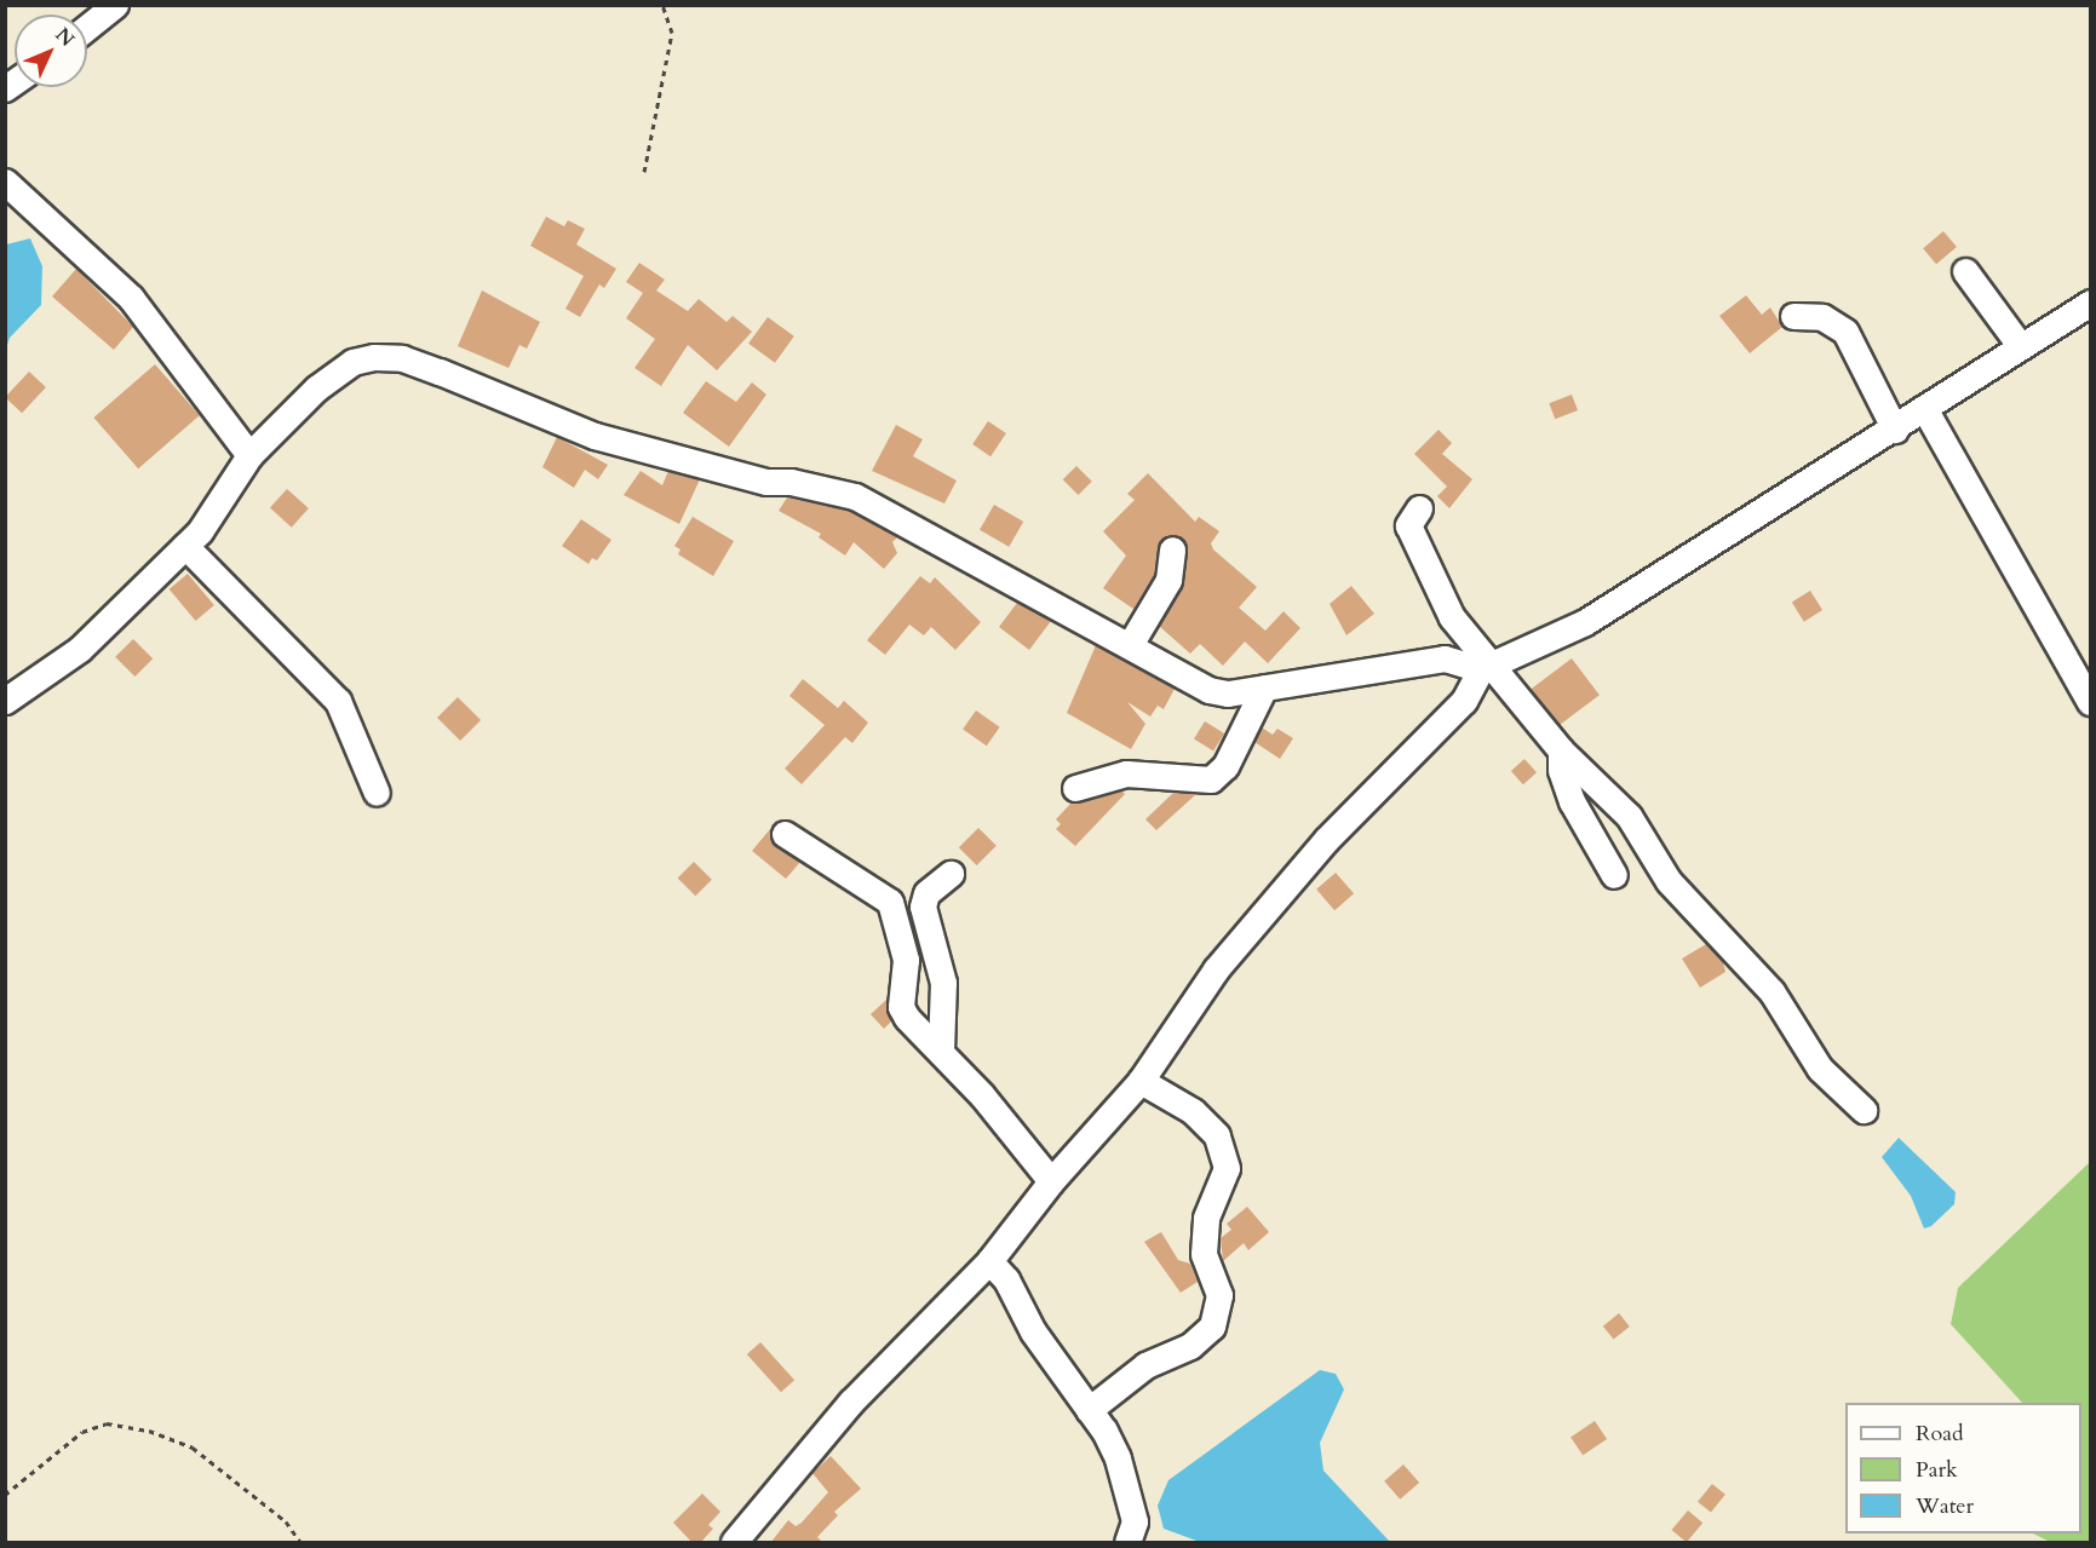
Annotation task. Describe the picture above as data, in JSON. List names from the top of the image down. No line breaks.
{"legend":["Road","Park","Water"],"north":"top right"}
